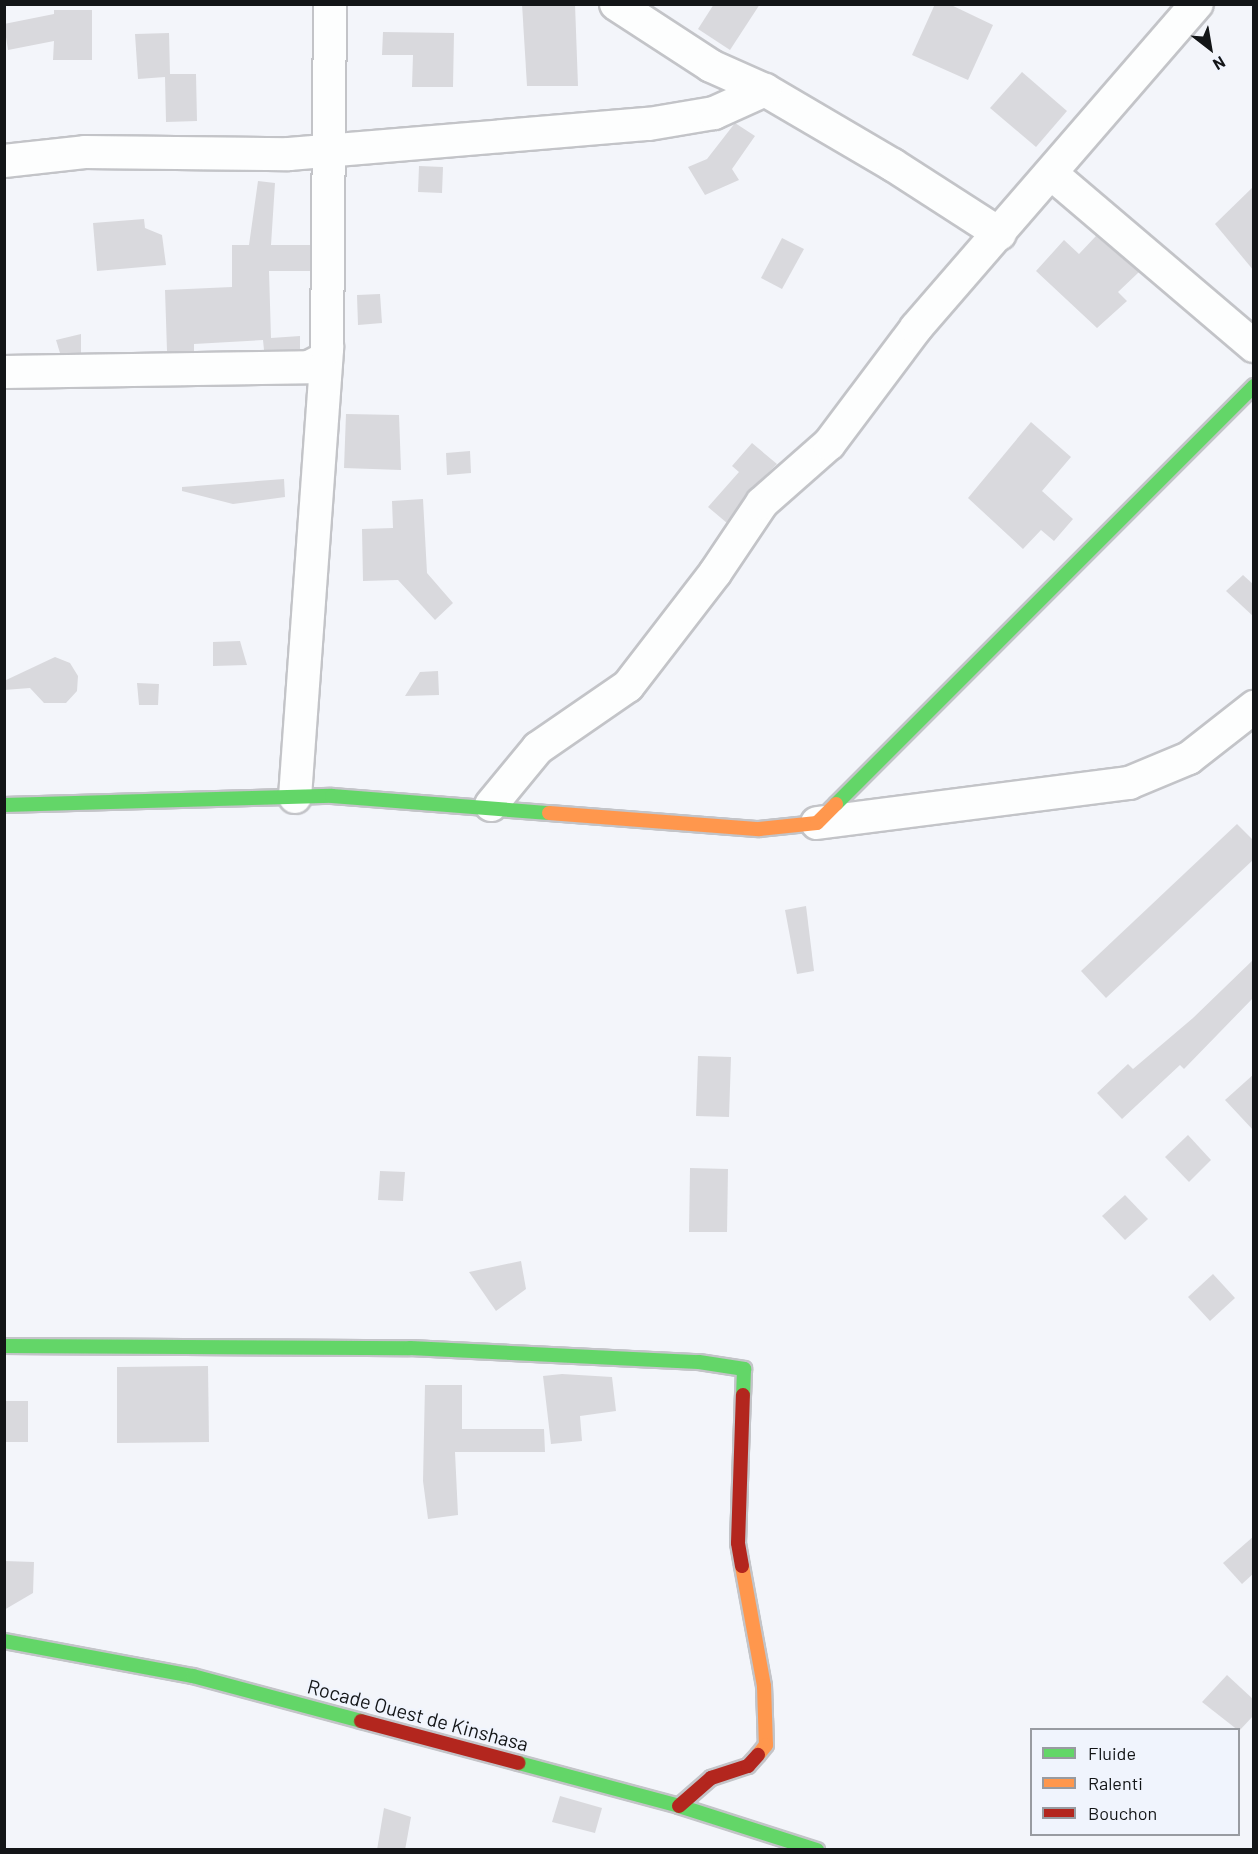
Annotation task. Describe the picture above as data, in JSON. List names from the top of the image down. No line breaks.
{"streets":{"street":["Rocade Ouest de Kinshasa"]},"legend":["Fluide","Ralenti","Bouchon"],"north":"bottom right"}
